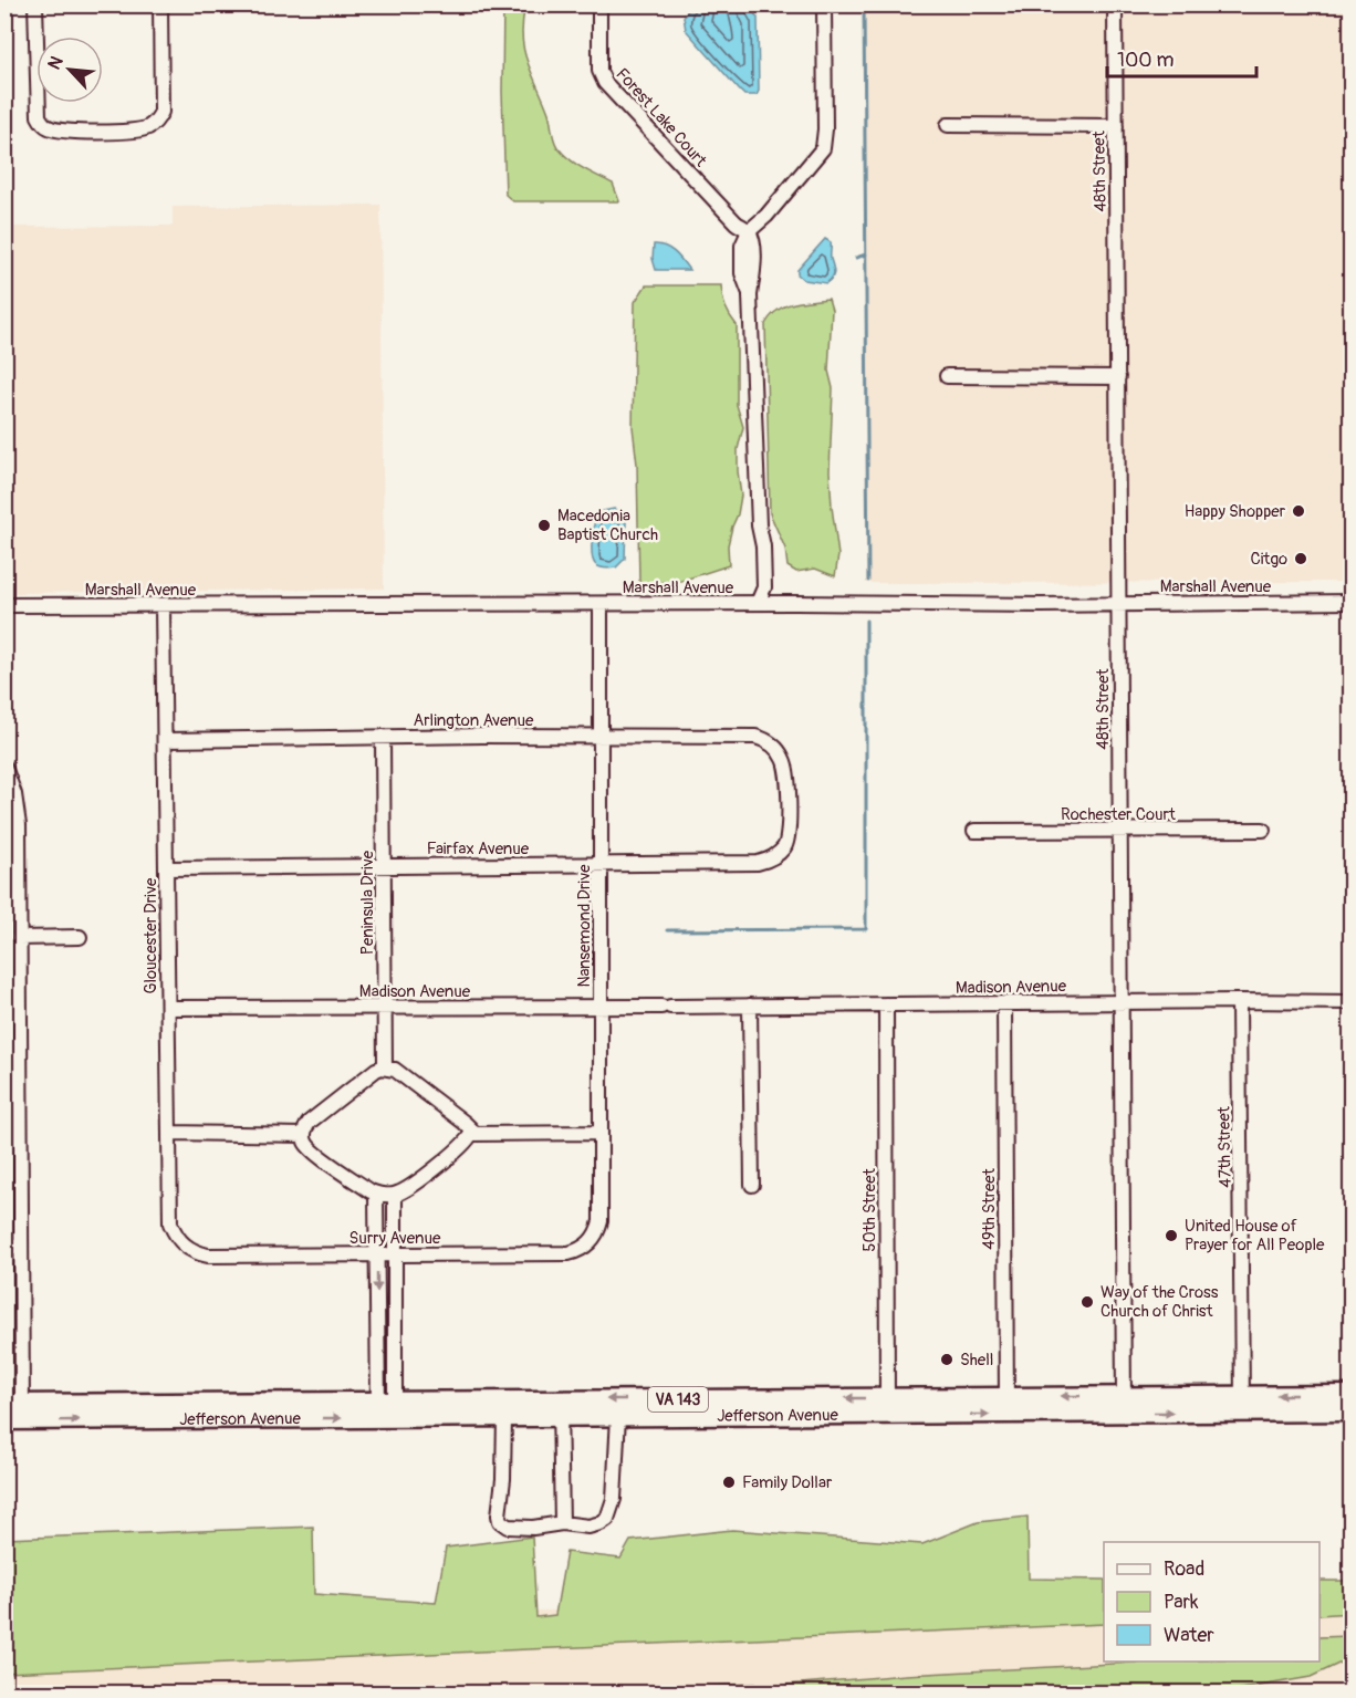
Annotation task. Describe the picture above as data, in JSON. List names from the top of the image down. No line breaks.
{"streets":{"main road":["VA 143","Jefferson Avenue"],"street":["Forest Lake Court","48th Street","Marshall Avenue","Arlington Avenue","Rochester Court","Fairfax Avenue","Peninsula Drive","Nansemond Drive","Gloucester Drive","Madison Avenue","47th Street","49th Street","50th Street","Surry Avenue"]},"crossings":[["48th Street","Marshall Avenue"],["48th Street","Rochester Court"],["48th Street","Madison Avenue"],["48th Street","Jefferson Avenue"],["Marshall Avenue","Nansemond Drive"],["Marshall Avenue","Gloucester Drive"],["Arlington Avenue","Fairfax Avenue"],["Arlington Avenue","Peninsula Drive"],["Arlington Avenue","Nansemond Drive"],["Arlington Avenue","Gloucester Drive"],["Fairfax Avenue","Peninsula Drive"],["Fairfax Avenue","Nansemond Drive"],["Fairfax Avenue","Gloucester Drive"],["Peninsula Drive","Madison Avenue"],["Nansemond Drive","Madison Avenue"],["Nansemond Drive","Surry Avenue"],["Gloucester Drive","Madison Avenue"],["Gloucester Drive","Surry Avenue"],["Madison Avenue","47th Street"],["Madison Avenue","49th Street"],["Madison Avenue","50th Street"],["47th Street","Jefferson Avenue"],["49th Street","Jefferson Avenue"],["50th Street","Jefferson Avenue"]],"places":["Happy Shopper","Macedonia Baptist Church","Citgo","United House of Prayer for All People","Way of the Cross Church of Christ","Shell","Family Dollar"],"legend":["Road","Park","Water"],"scale_bar":"100 m","north":"top left"}
